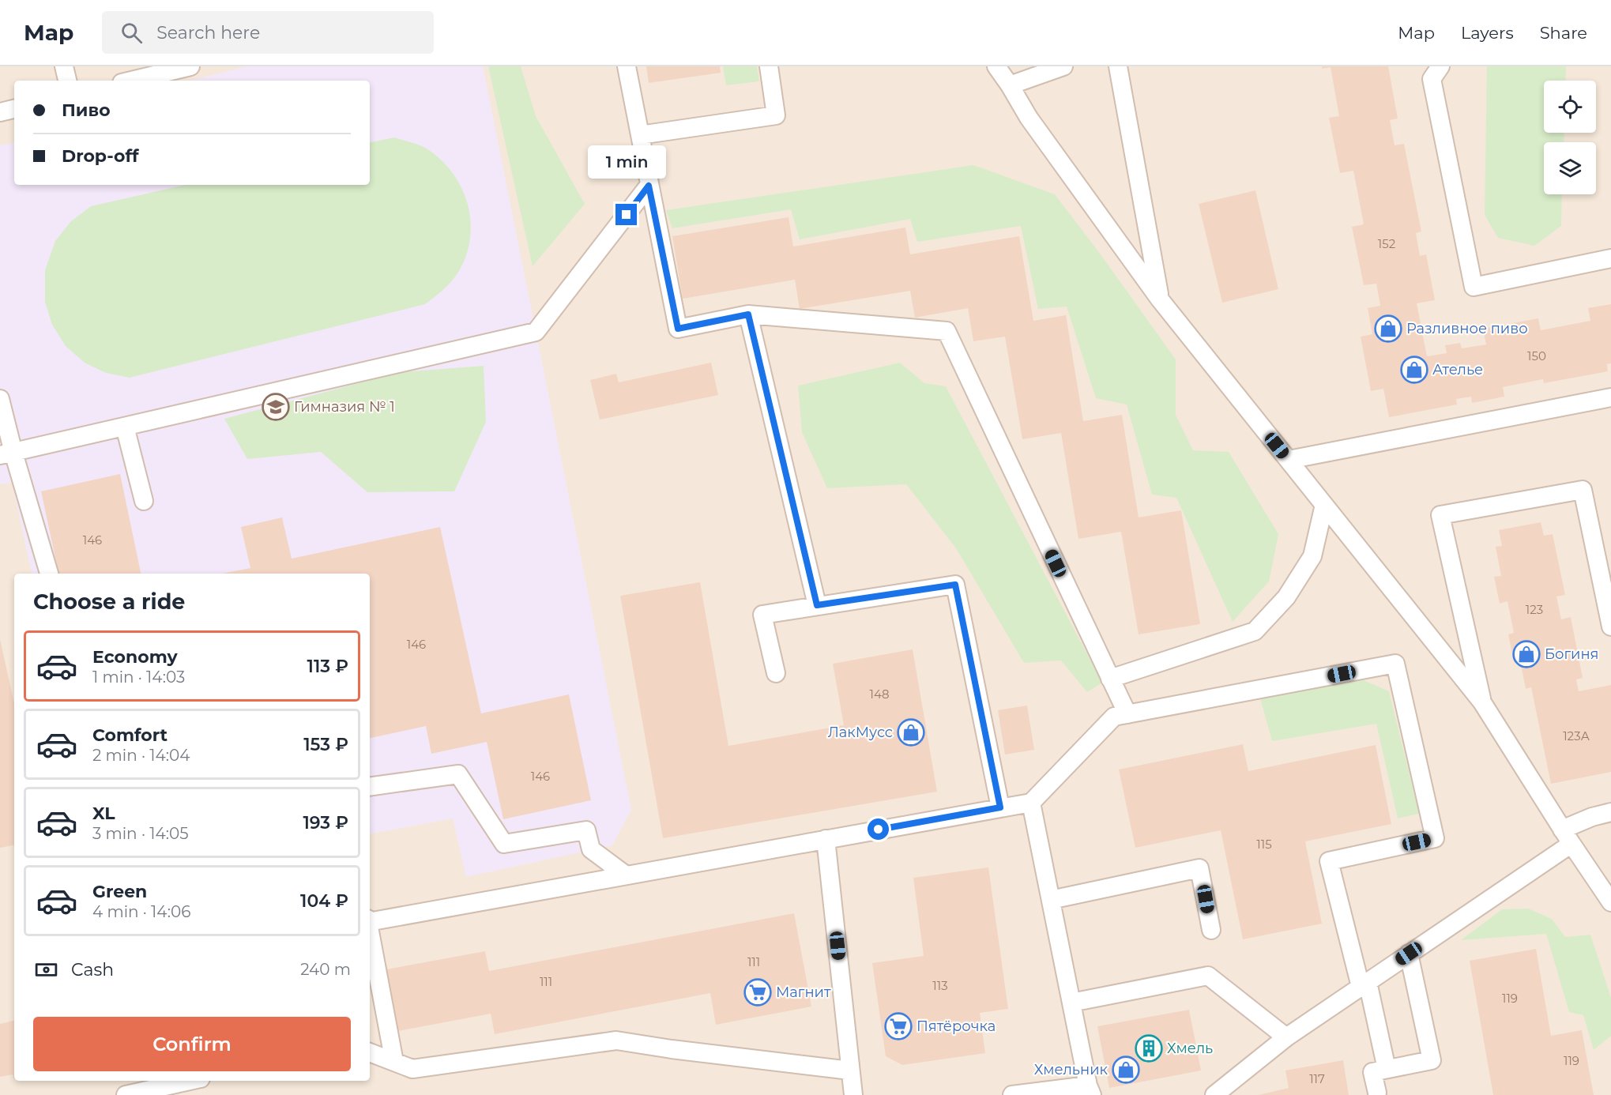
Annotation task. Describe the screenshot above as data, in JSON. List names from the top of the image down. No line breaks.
{"places":{"shop":["Разливное пиво","Ателье","Богиня","ЛакМусс","Хмельник"],"school or university":["Гимназия № 1"],"supermarket":["Магнит","Пятёрочка"],"building":["Хмель"]},"house_numbers":["152","150","146","123","146","148","123А","146","115","111","111","113","119","119","117"],"page":{"header":"Map","search":"Search here","nav":["Map","Layers","Share"],"banner":["Пиво","Drop-off"],"bubble":"1 min","heading":"Choose a ride","list":[{"name":"Economy","note":"1 min · 14:03","value":"113 ₽"},{"name":"Comfort","note":"2 min · 14:04","value":"153 ₽"},{"name":"XL","note":"3 min · 14:05","value":"193 ₽"},{"name":"Green","note":"4 min · 14:06","value":"104 ₽"}],"pay":["Cash","240 m"],"buttons":"Confirm"}}
